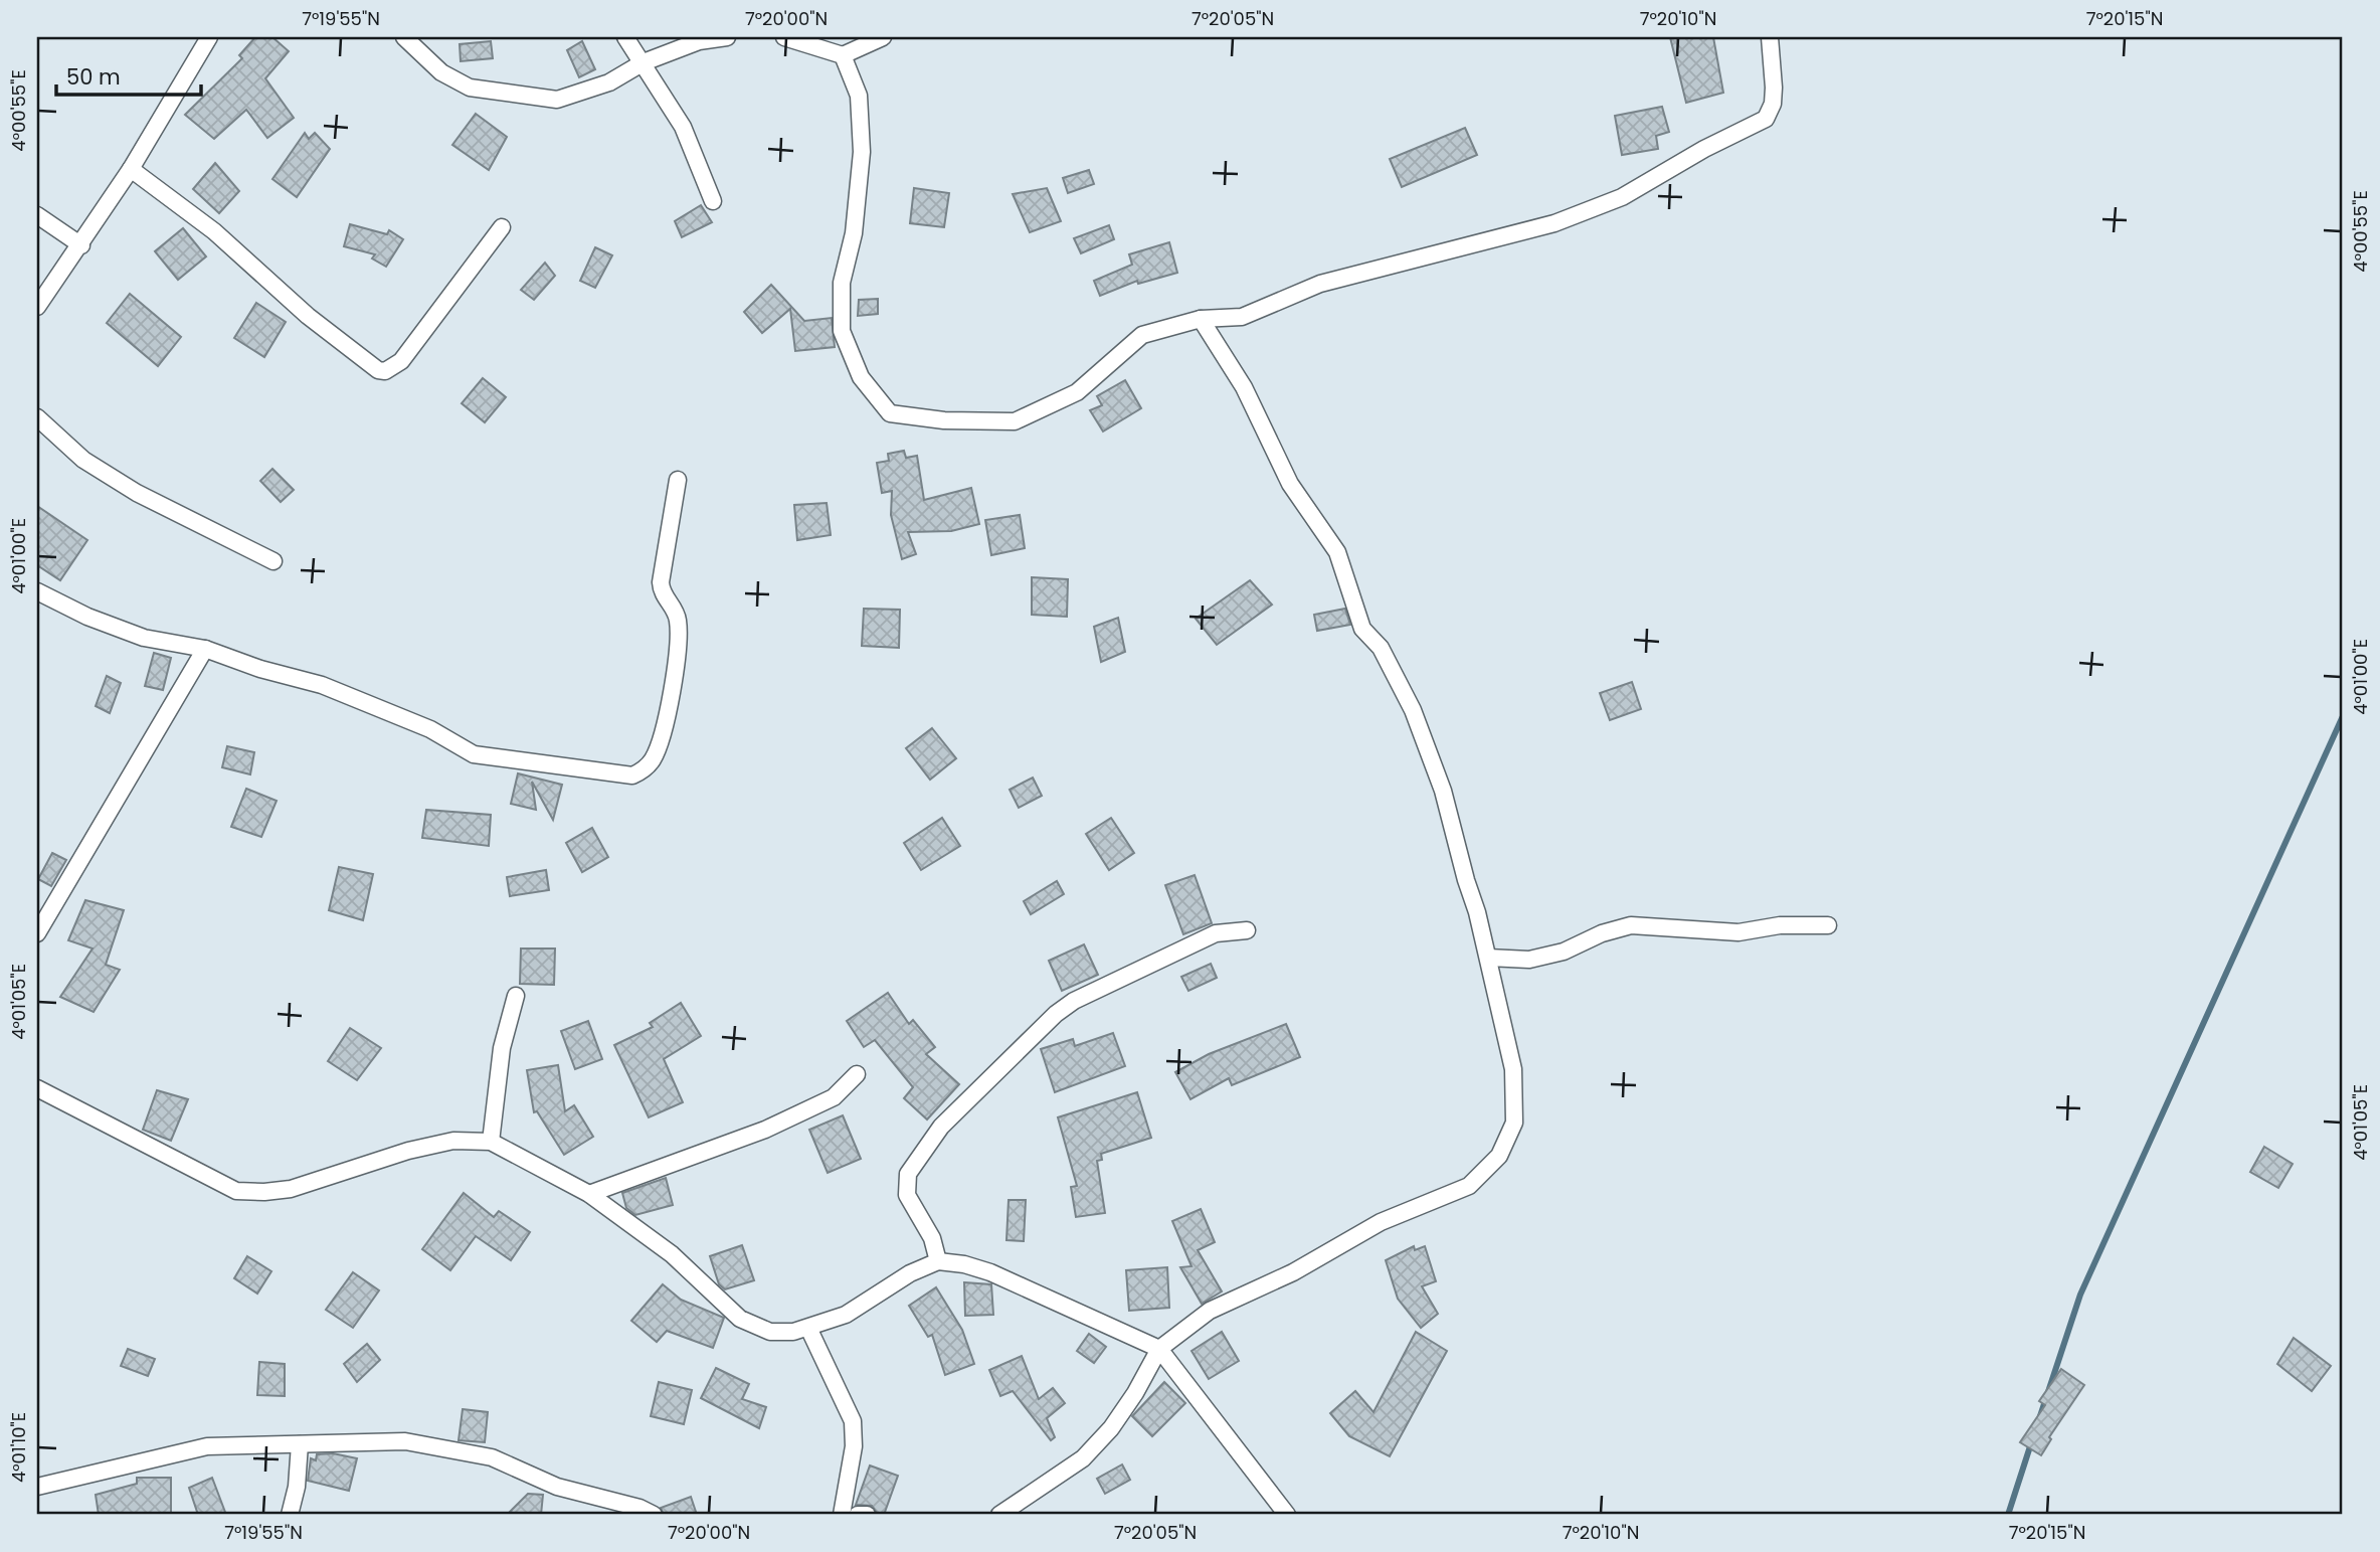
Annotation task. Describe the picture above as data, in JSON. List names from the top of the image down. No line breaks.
{"scale_bar":"50 m","coordinates":["7°19'55\"N","7°20'00\"N","7°20'05\"N","7°20'10\"N","7°20'15\"N","4°00'55\"E","4°01'00\"E","4°01'05\"E","4°01'10\"E"]}
